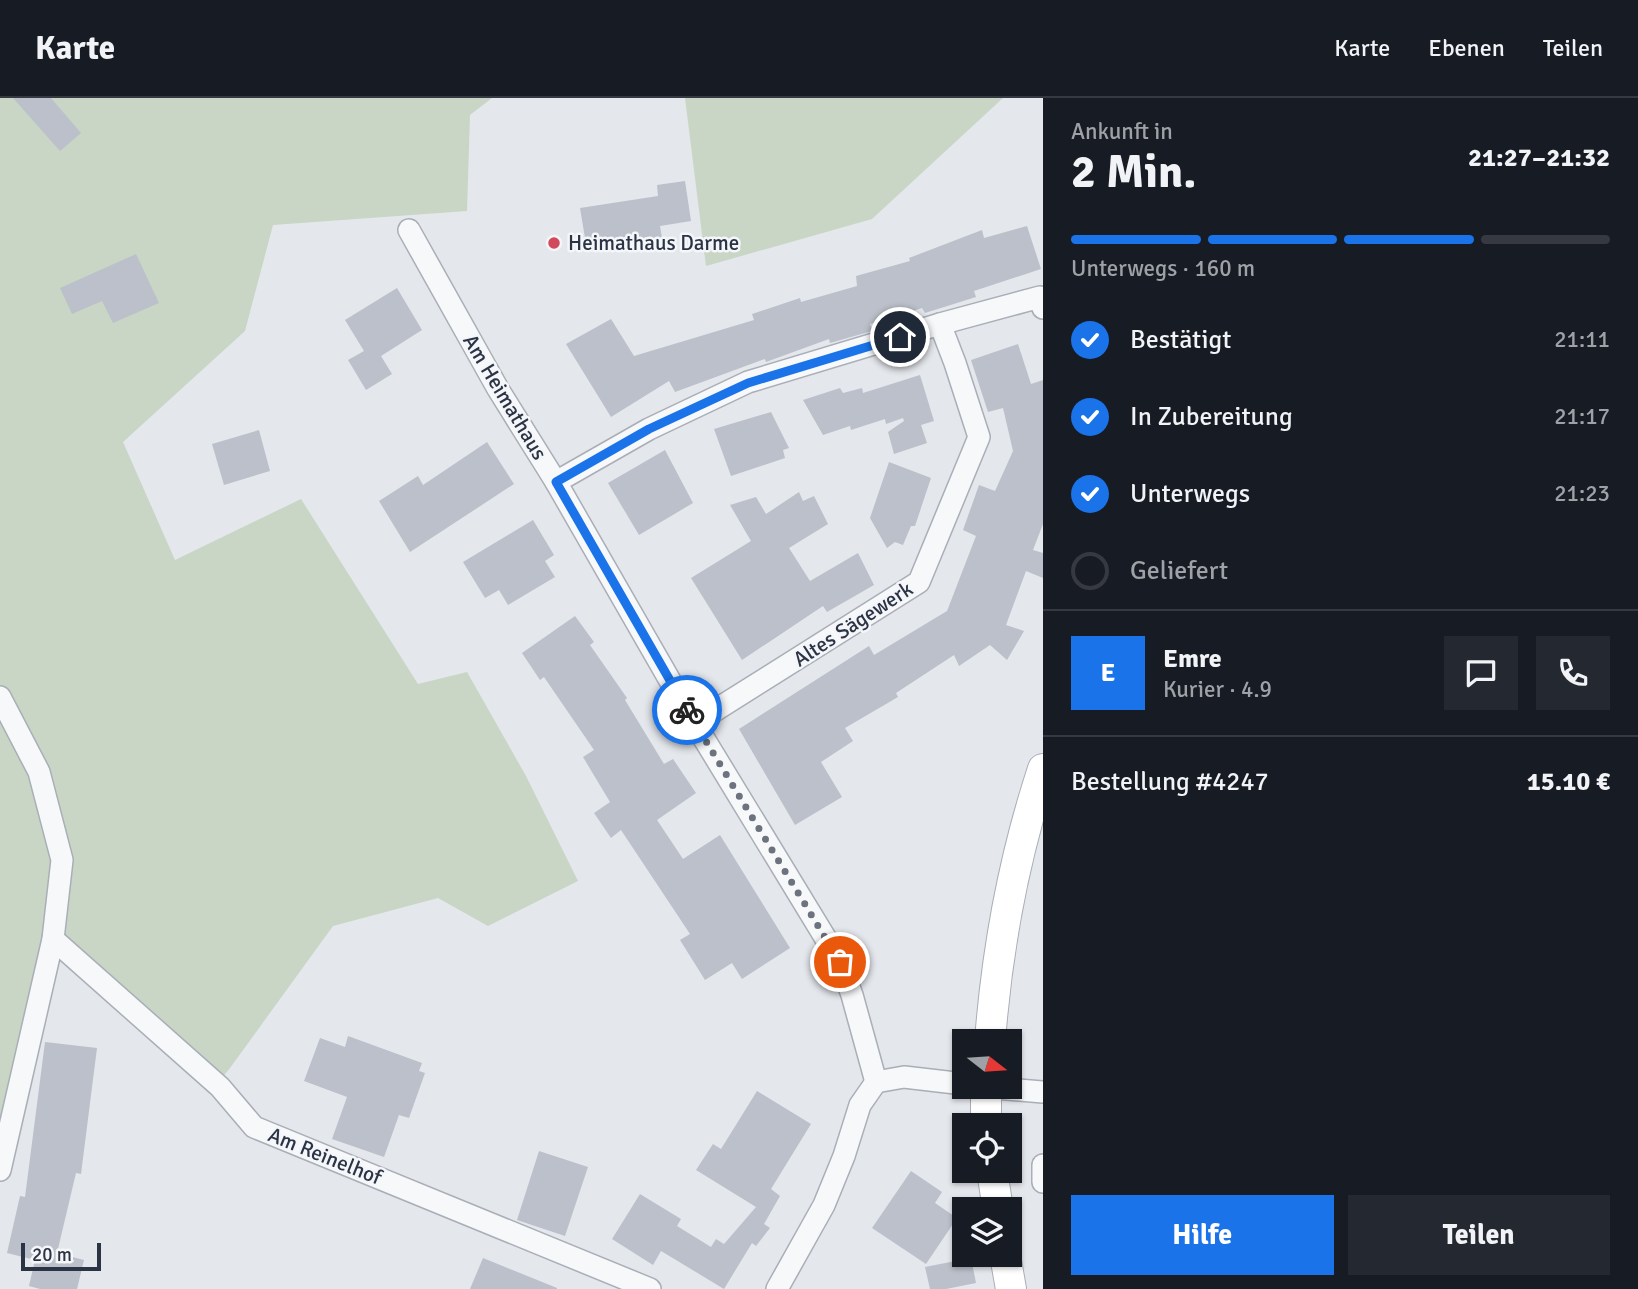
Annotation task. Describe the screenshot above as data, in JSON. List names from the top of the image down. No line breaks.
{"streets":{"street":["Am Heimathaus","Altes Sägewerk","Am Reinelhof"]},"crossings":[["Am Heimathaus","Altes Sägewerk"]],"places":["Heimathaus Darme"],"scale_bar":"20 m","north":"right","page":{"header":"Karte","nav":["Karte","Ebenen","Teilen"],"heading":["2 Min.","Ankunft in","21:27–21:32"],"panel":["Emre","Kurier · 4.9","Bestellung #4247","15.10 €"],"bar":"Unterwegs · 160 m","list":[["Bestätigt","21:11"],["In Zubereitung","21:17"],["Unterwegs","21:23"],"Geliefert"],"round":"E","buttons":["Hilfe","Teilen"],"scale":"20 m"}}
